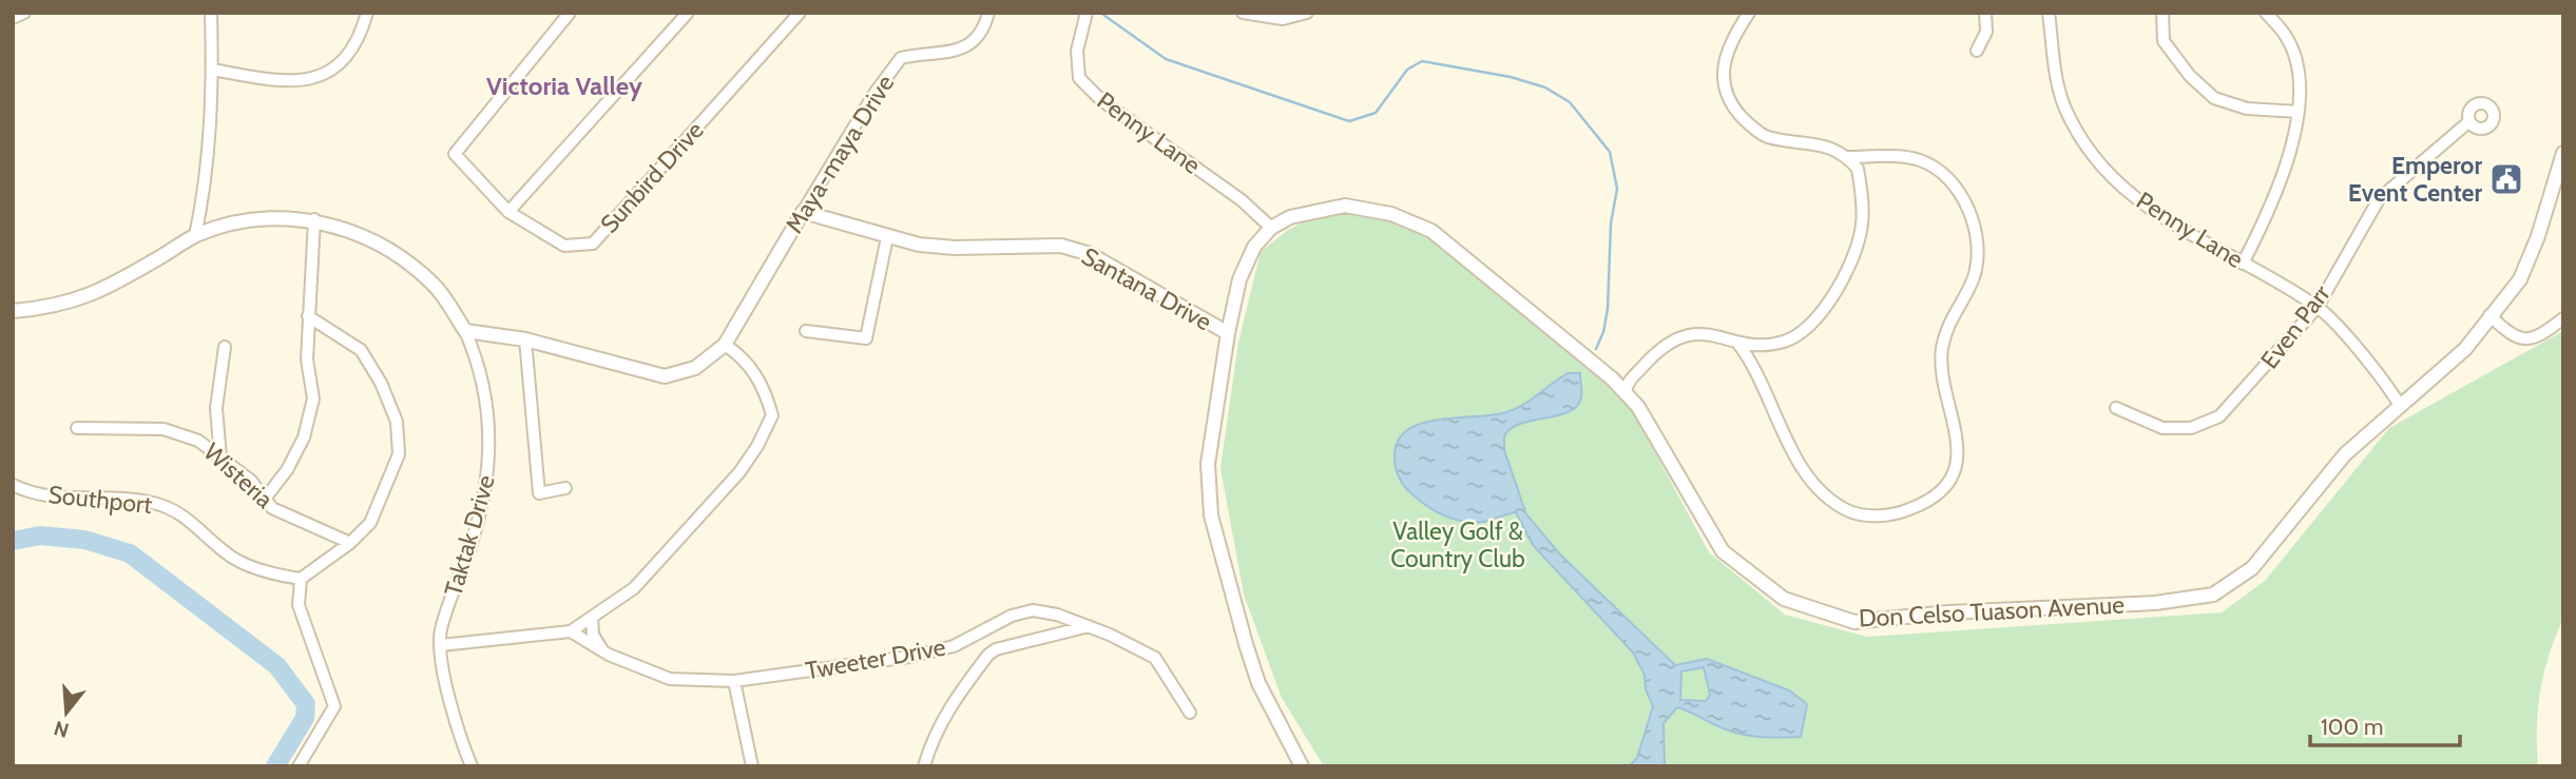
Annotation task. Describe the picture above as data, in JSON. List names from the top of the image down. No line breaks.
{"streets":{"street":["Penny Lane","Maya-maya Drive","Sunbird Drive","Santana Drive","Even Parr","Wisteria","Southport","Taktak Drive","Don Celso Tuason Avenue","Tweeter Drive"]},"crossings":[["Penny Lane","Even Parr"],["Penny Lane","Don Celso Tuason Avenue"],["Maya-maya Drive","Santana Drive"],["Santana Drive","Don Celso Tuason Avenue"]],"districts":["Victoria Valley"],"parks":["Valley Golf & Country Club"],"places":{"public building":["Emperor Event Center"]},"scale_bar":"100 m","north":"bottom"}
